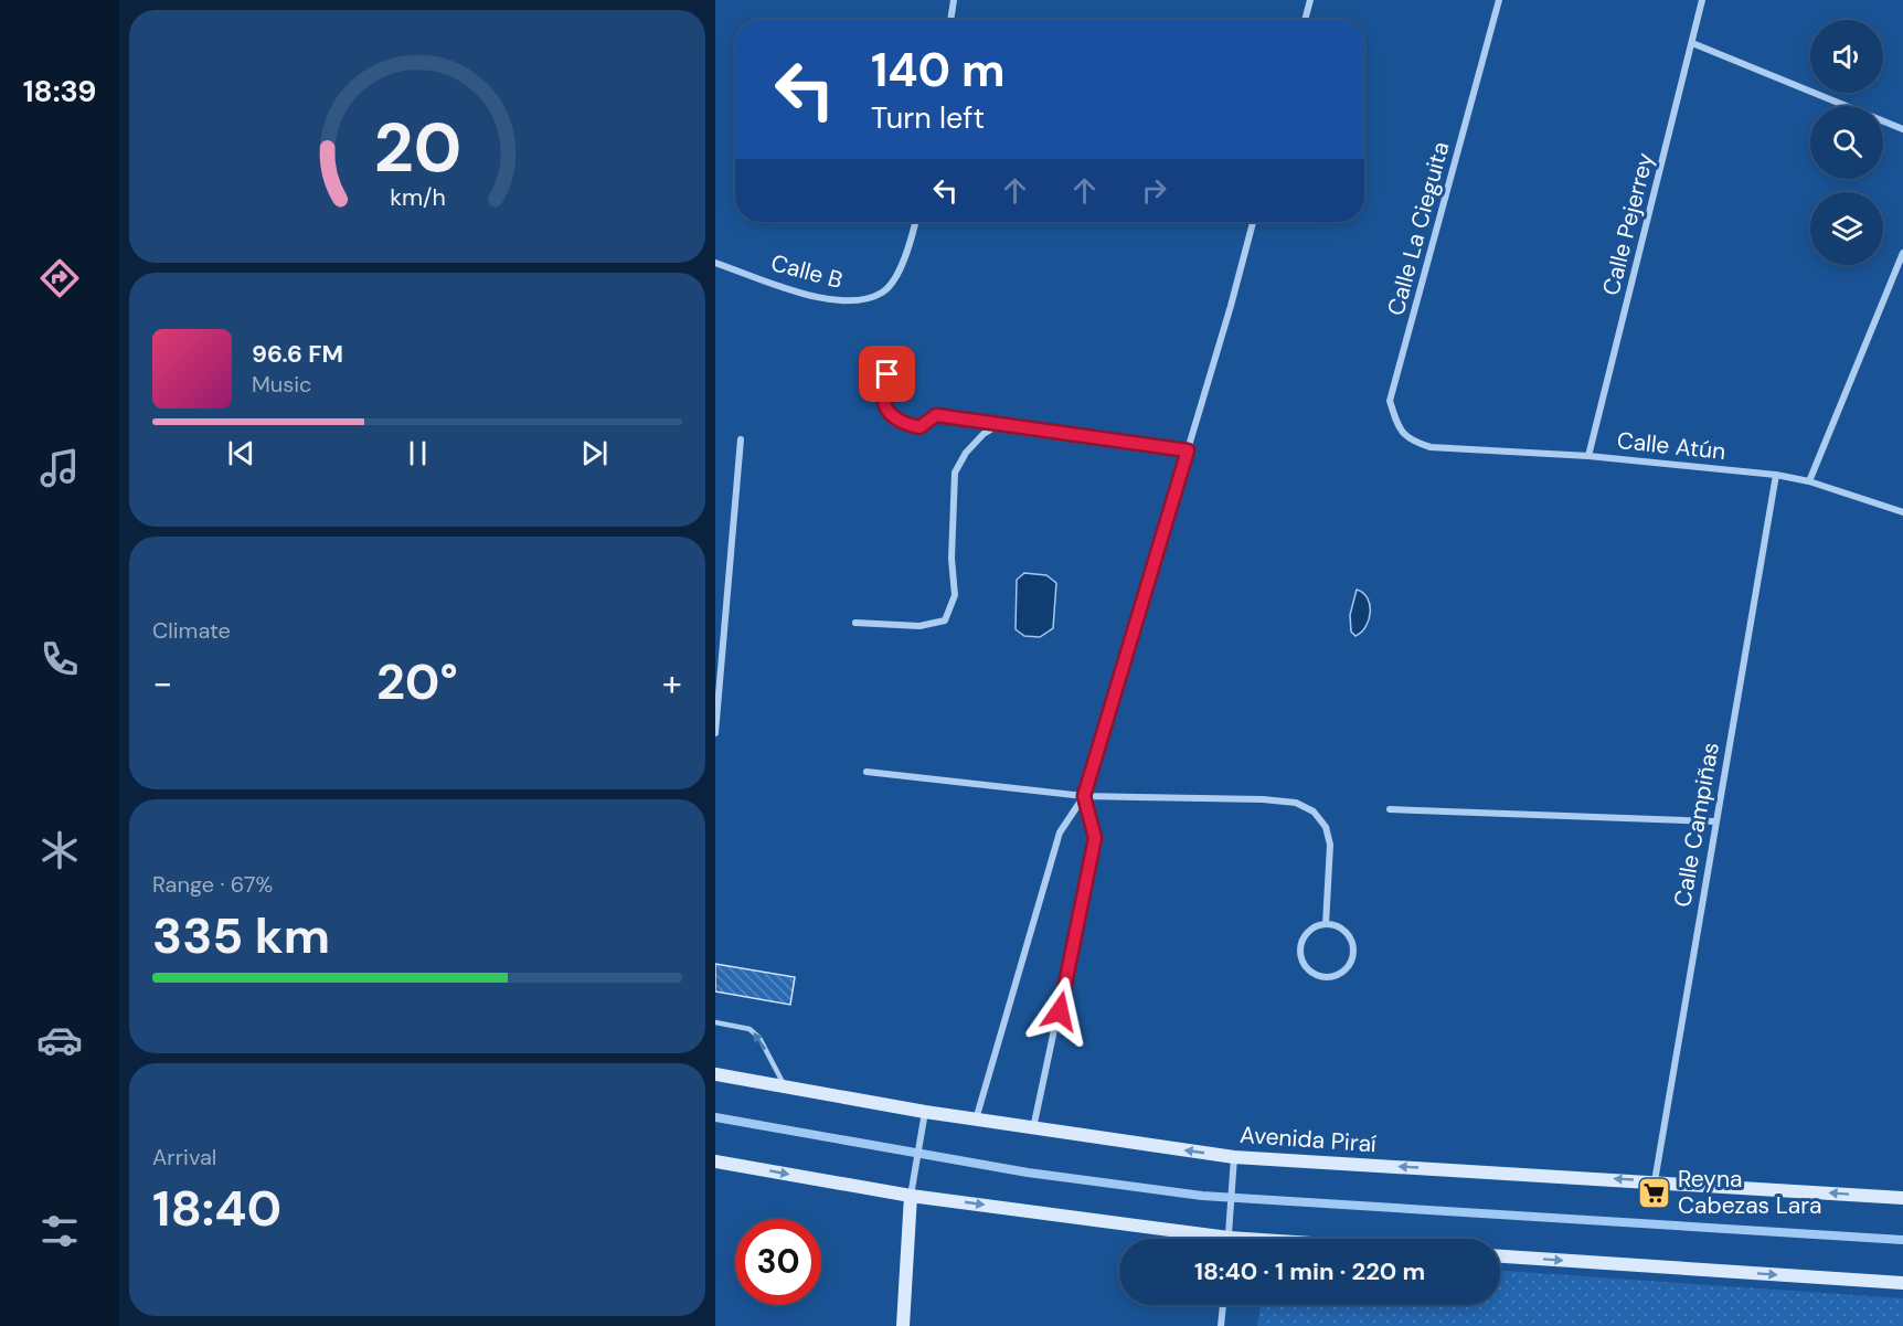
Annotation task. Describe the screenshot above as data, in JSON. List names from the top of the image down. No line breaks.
{"streets":{"main road":["Avenida Piraí"],"street":["Calle Pejerrey","Calle La Cieguita","Calle B","Calle Atún","Calle Campiñas"]},"crossings":[["Calle Pejerrey","Calle Atún"],["Calle La Cieguita","Calle Atún"],["Calle Atún","Calle Campiñas"],["Calle Campiñas","Avenida Piraí"]],"places":{"supermarket":["Reyna Cabezas Lara"]},"page":{"tabs":"18:39","turn":["140 m","Turn left"],"song":["96.6 FM","Music"],"tile":["Climate",["Range · 67%","335 km"],["Arrival","18:40"]],"heat":["−","20°","+"],"limit":"30","trip":"18:40 · 1 min · 220 m","gauge":["20","km/h"]}}
